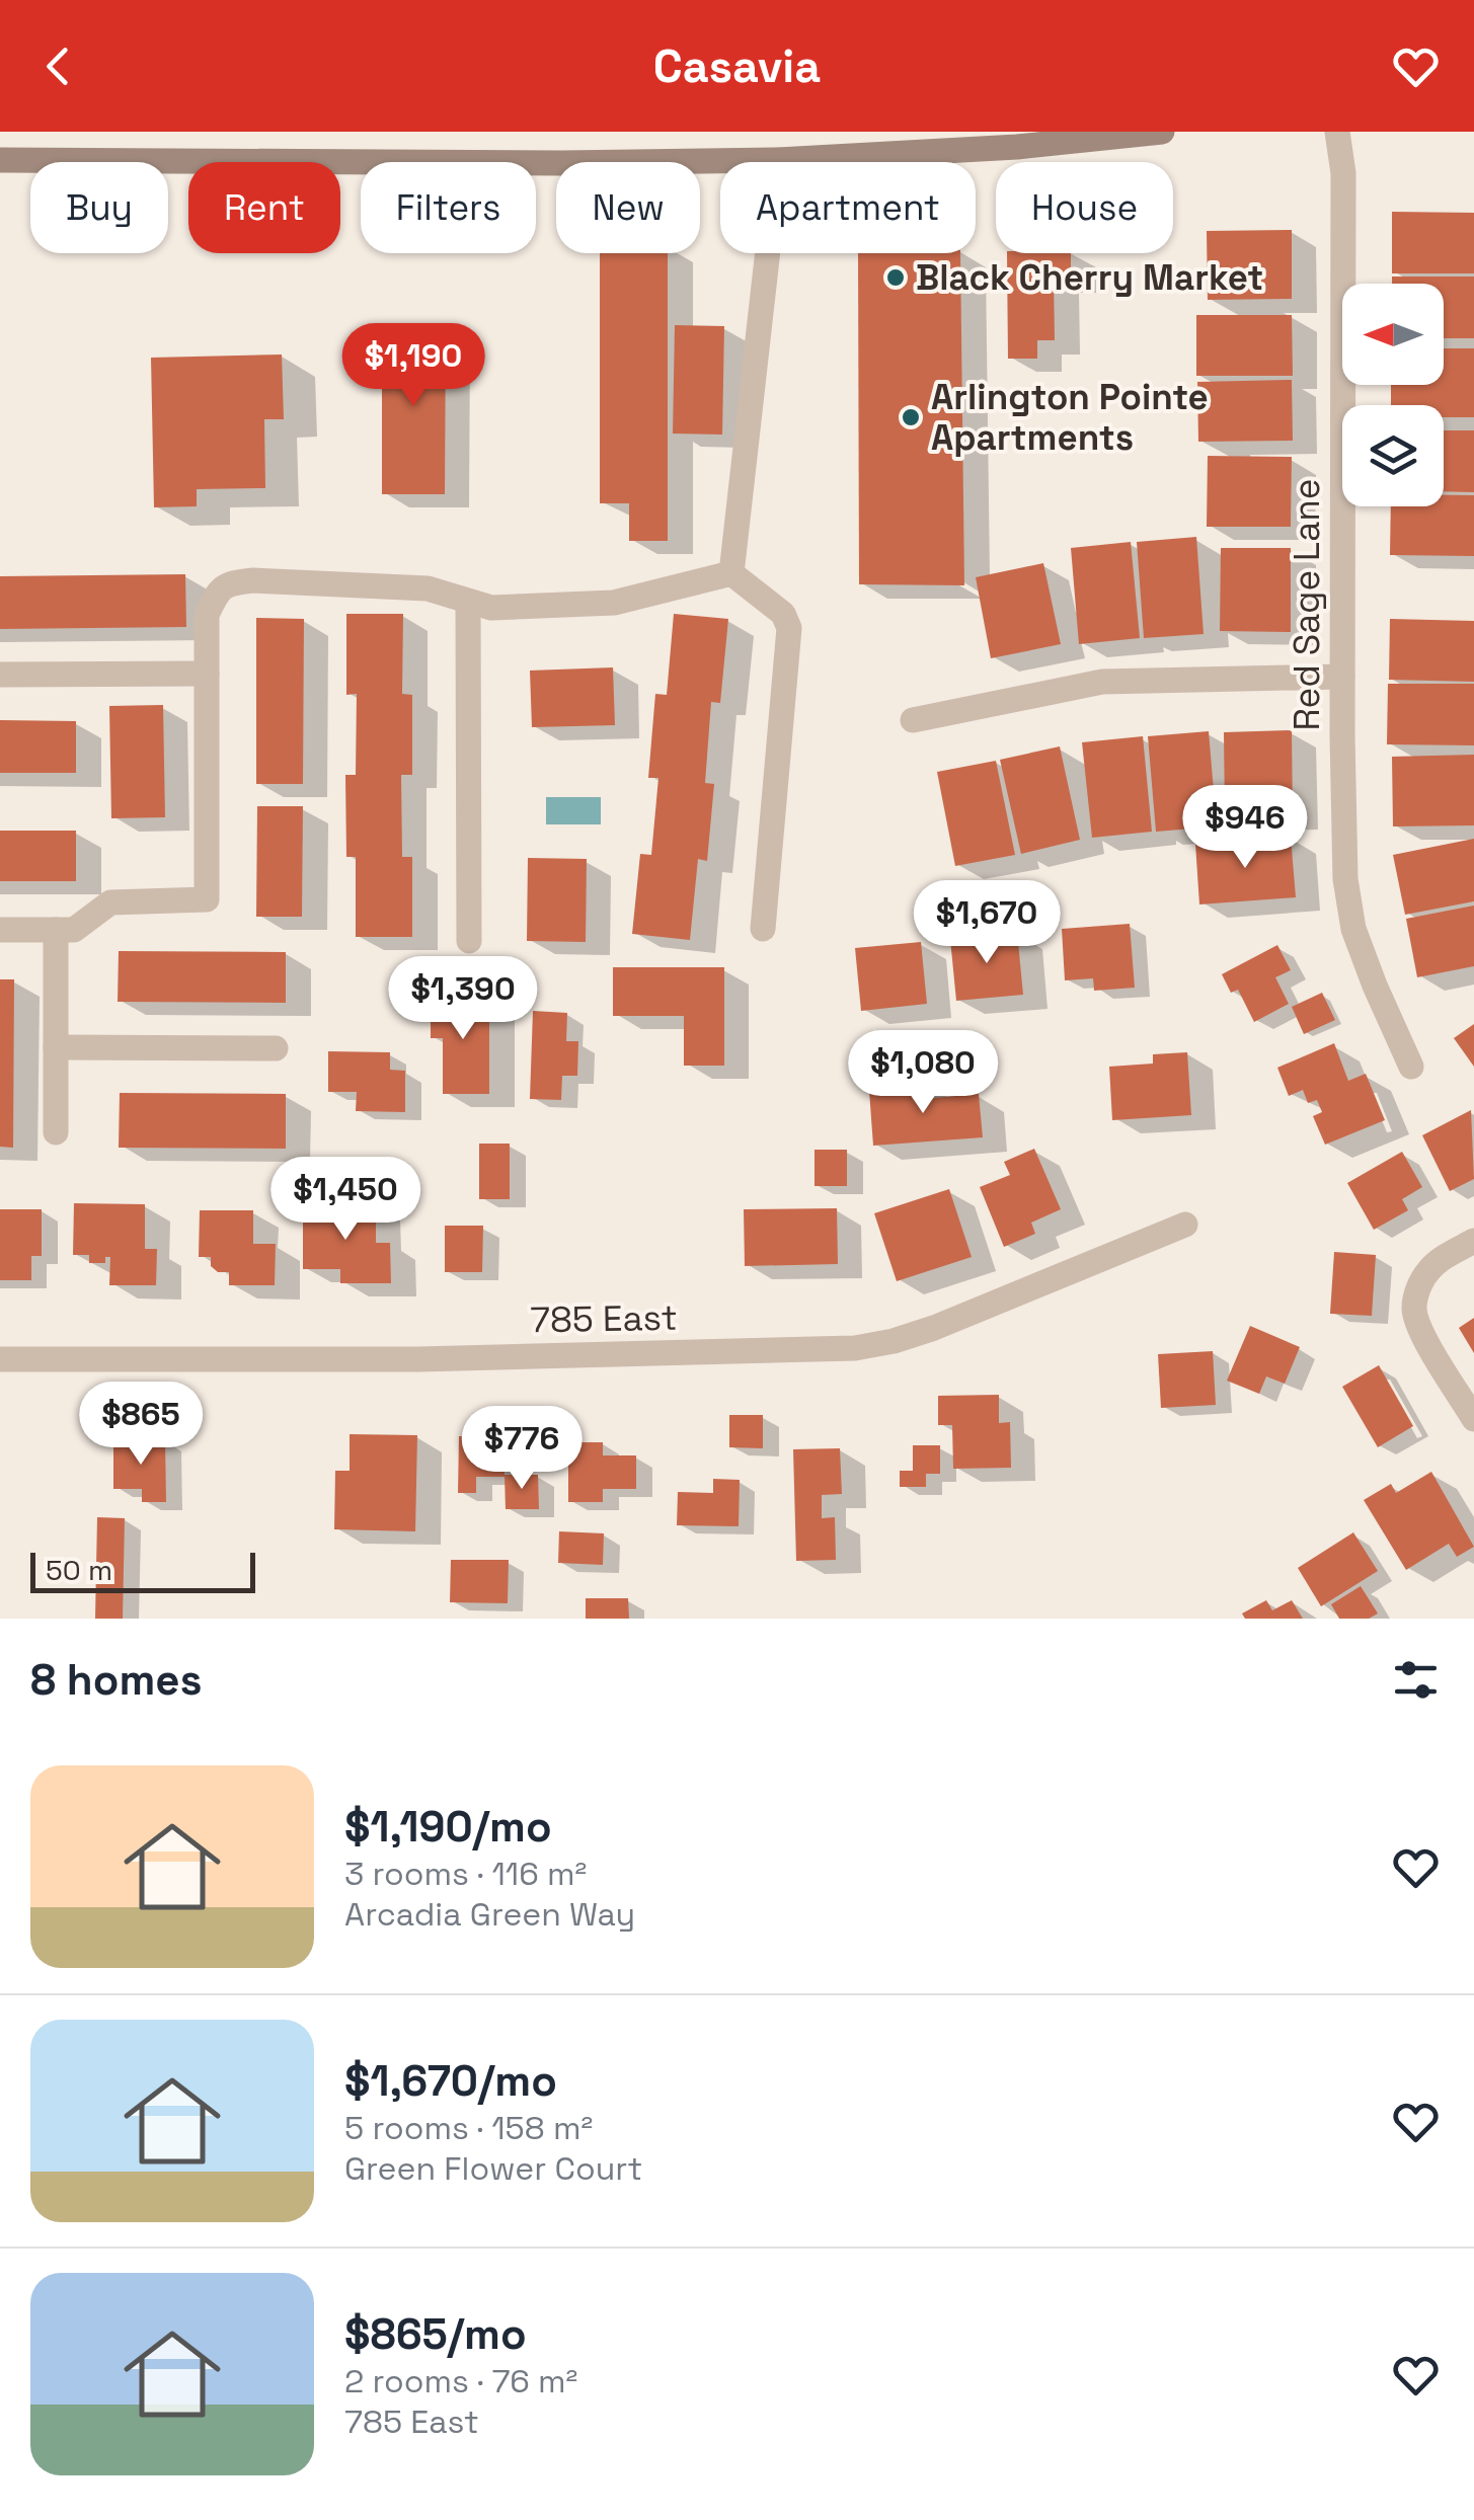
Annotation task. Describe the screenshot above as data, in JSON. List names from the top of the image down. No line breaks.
{"streets":{"street":["Red Sage Lane","785 East"]},"places":["Black Cherry Market","Arlington Pointe Apartments"],"scale_bar":"50 m","north":"left","page":{"header":"Casavia","chip":["Buy","Rent","Filters","New","Apartment","House"],"price":["$1,190","$946","$1,670","$1,390","$1,080","$1,450","$865","$776"],"scale":"50 m","heading":"8 homes","list":[{"name":"$1,190/mo","note":"3 rooms · 116 m² · Arcadia Green Way"},{"name":"$1,670/mo","note":"5 rooms · 158 m² · Green Flower Court"},{"name":"$865/mo","note":"2 rooms · 76 m² · 785 East"}]}}
